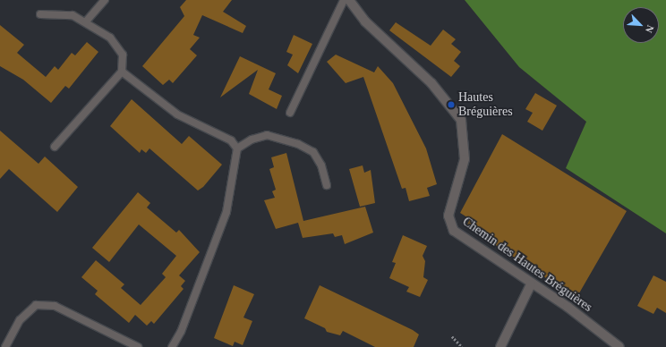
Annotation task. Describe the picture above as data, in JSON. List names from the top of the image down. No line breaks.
{"streets":{"street":["Chemin des Hautes Bréguières"]},"places":["Hautes Bréguières"],"north":"bottom right"}
